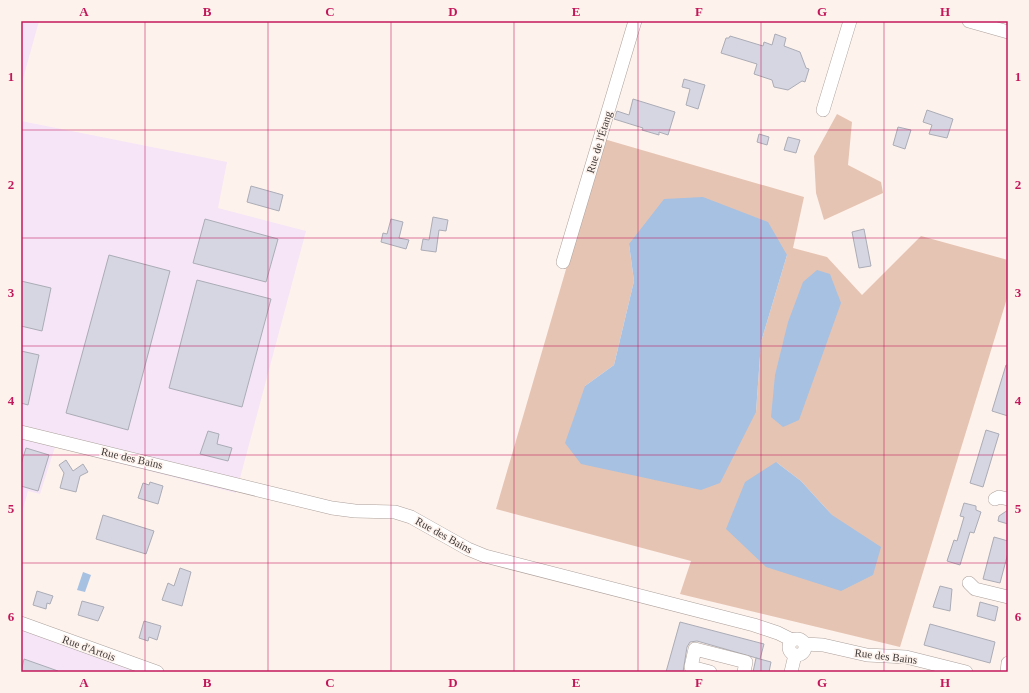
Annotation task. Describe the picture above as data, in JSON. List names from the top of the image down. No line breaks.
{"streets":{"street":["Rue de l'Étang","Rue des Bains","Rue d'Artois"]},"grid":{"columns":["A","B","C","D","E","F","G","H"],"rows":["1","2","3","4","5","6"]}}
